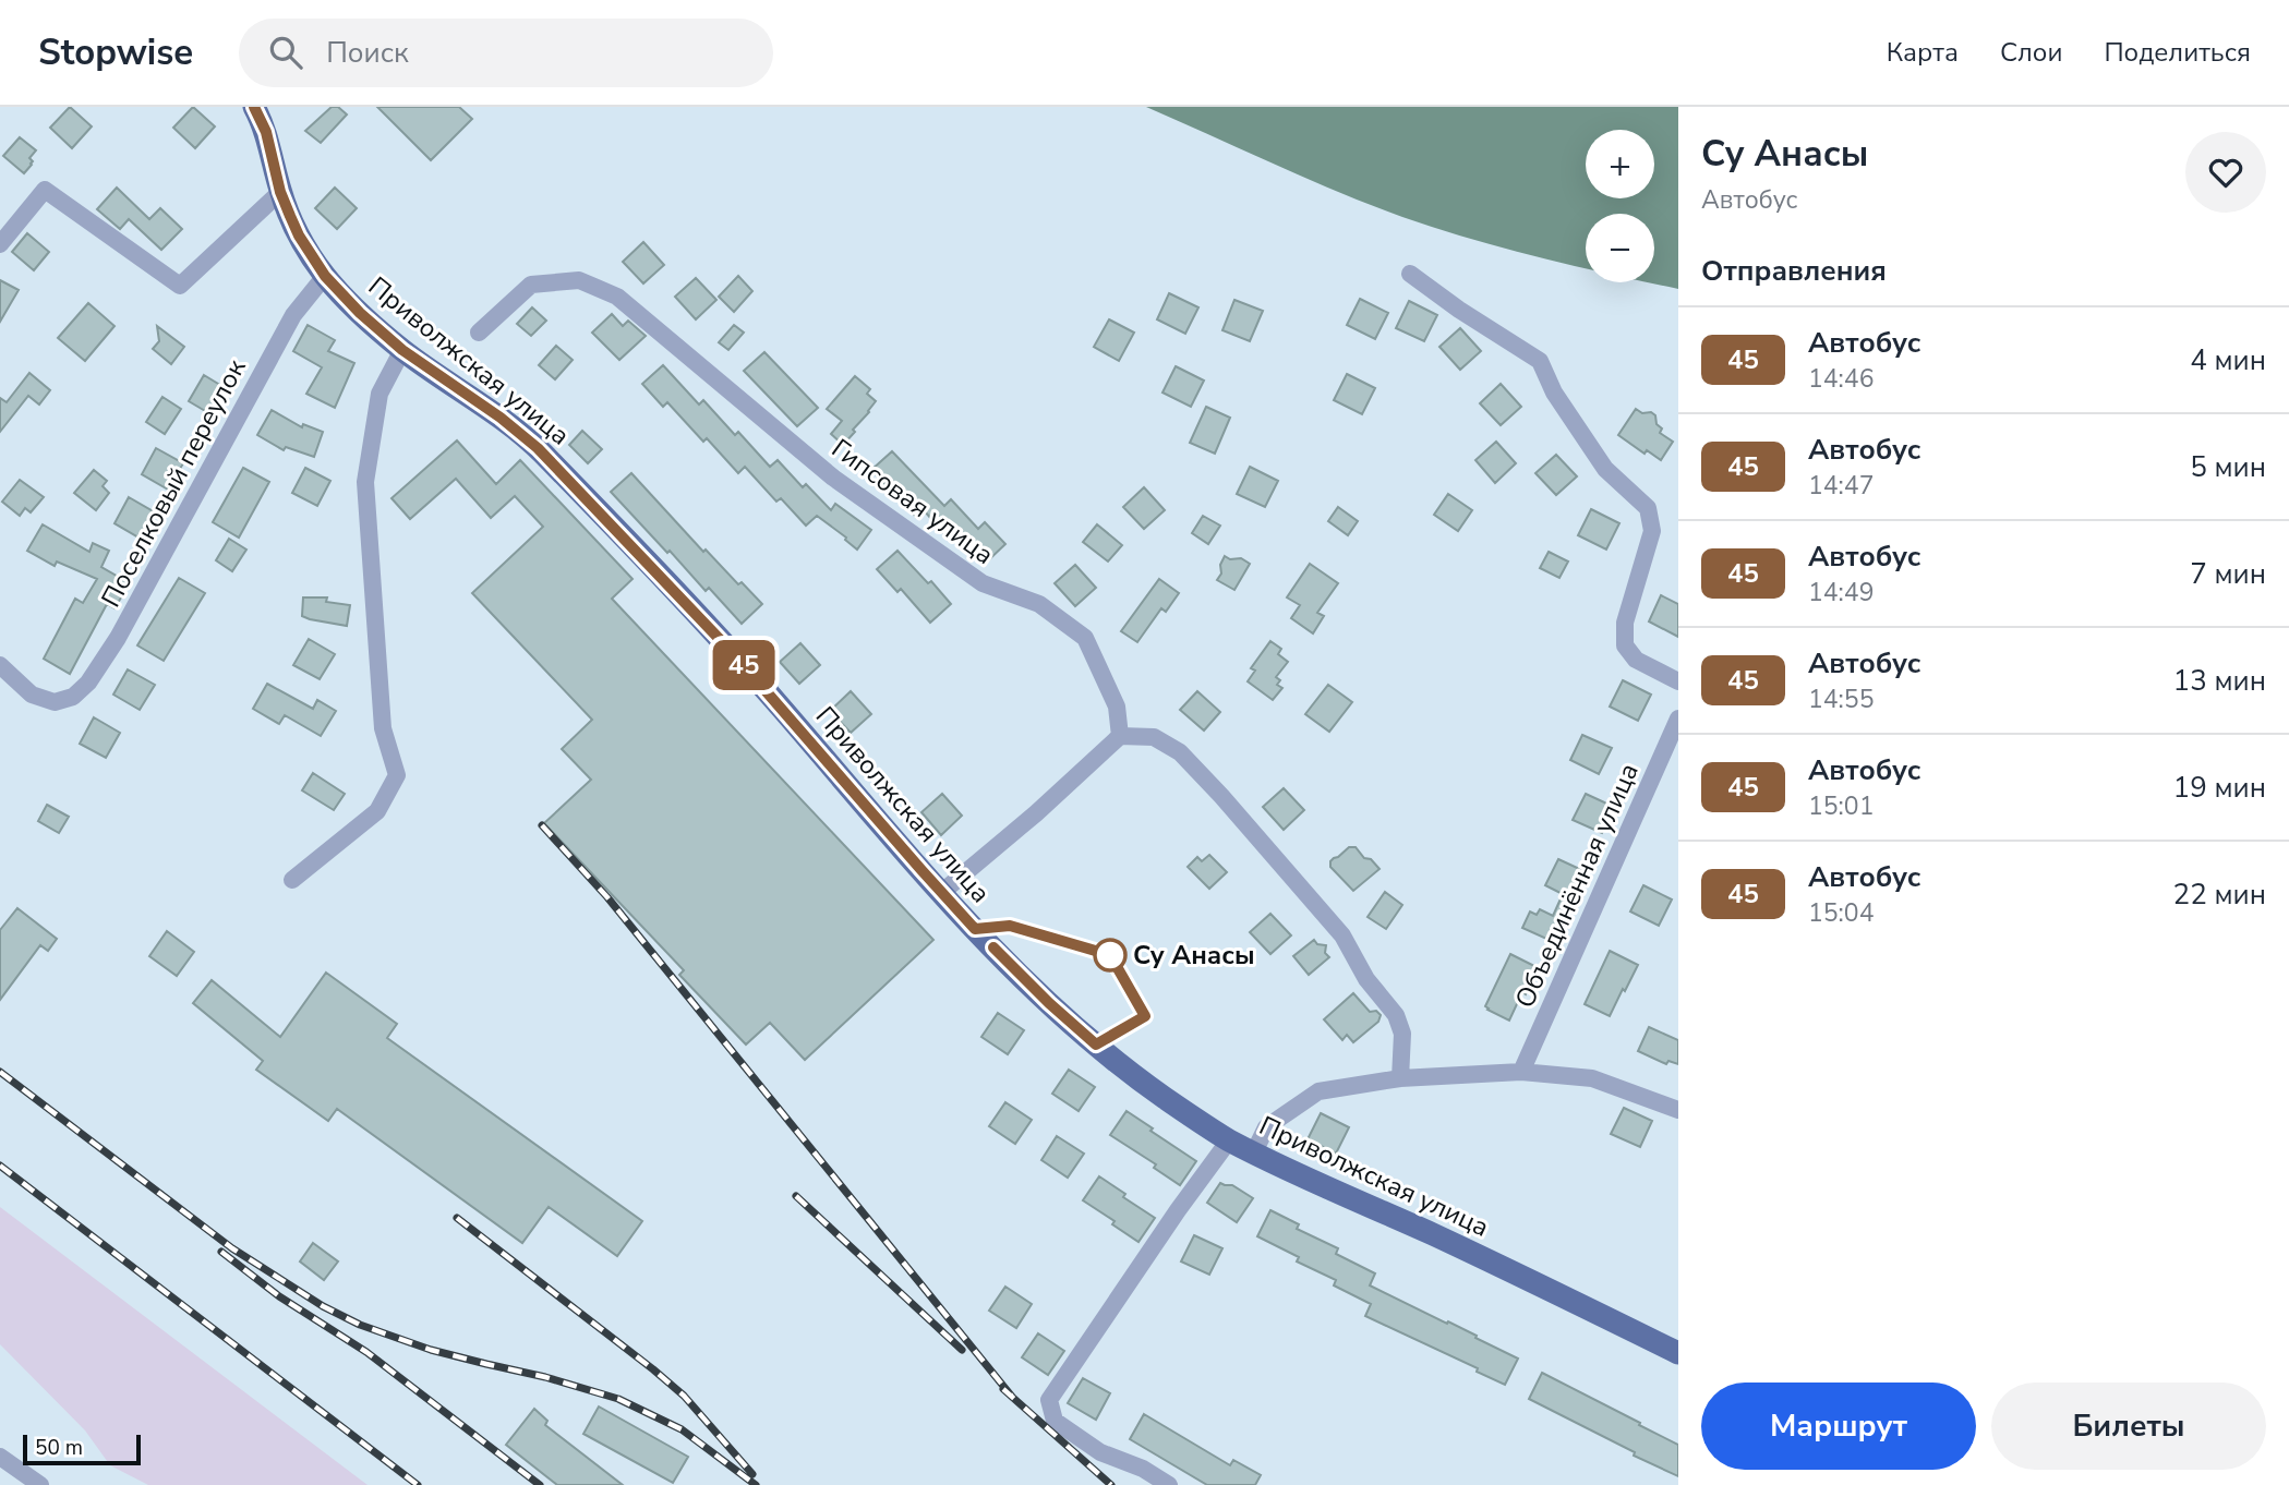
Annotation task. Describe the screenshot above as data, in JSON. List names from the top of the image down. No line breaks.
{"streets":{"main road":["Приволжская улица"],"street":["Поселковый переулок","Гипсовая улица","Объединённая улица"]},"crossings":[["Приволжская улица","Поселковый переулок"]],"places":["Су Анасы"],"lines":["bus line 45"],"scale_bar":"50 m","page":{"header":"Stopwise","search":"Поиск","nav":["Карта","Слои","Поделиться"],"on_map":"45","heading":[["Су Анасы","Автобус"],"Отправления"],"map_buttons":["+","−"],"list":[{"mark":"45","name":"Автобус","note":"14:46","value":"4 мин"},{"mark":"45","name":"Автобус","note":"14:47","value":"5 мин"},{"mark":"45","name":"Автобус","note":"14:49","value":"7 мин"},{"mark":"45","name":"Автобус","note":"14:55","value":"13 мин"},{"mark":"45","name":"Автобус","note":"15:01","value":"19 мин"},{"mark":"45","name":"Автобус","note":"15:04","value":"22 мин"}],"buttons":["Маршрут","Билеты"],"scale":"50 m"}}
